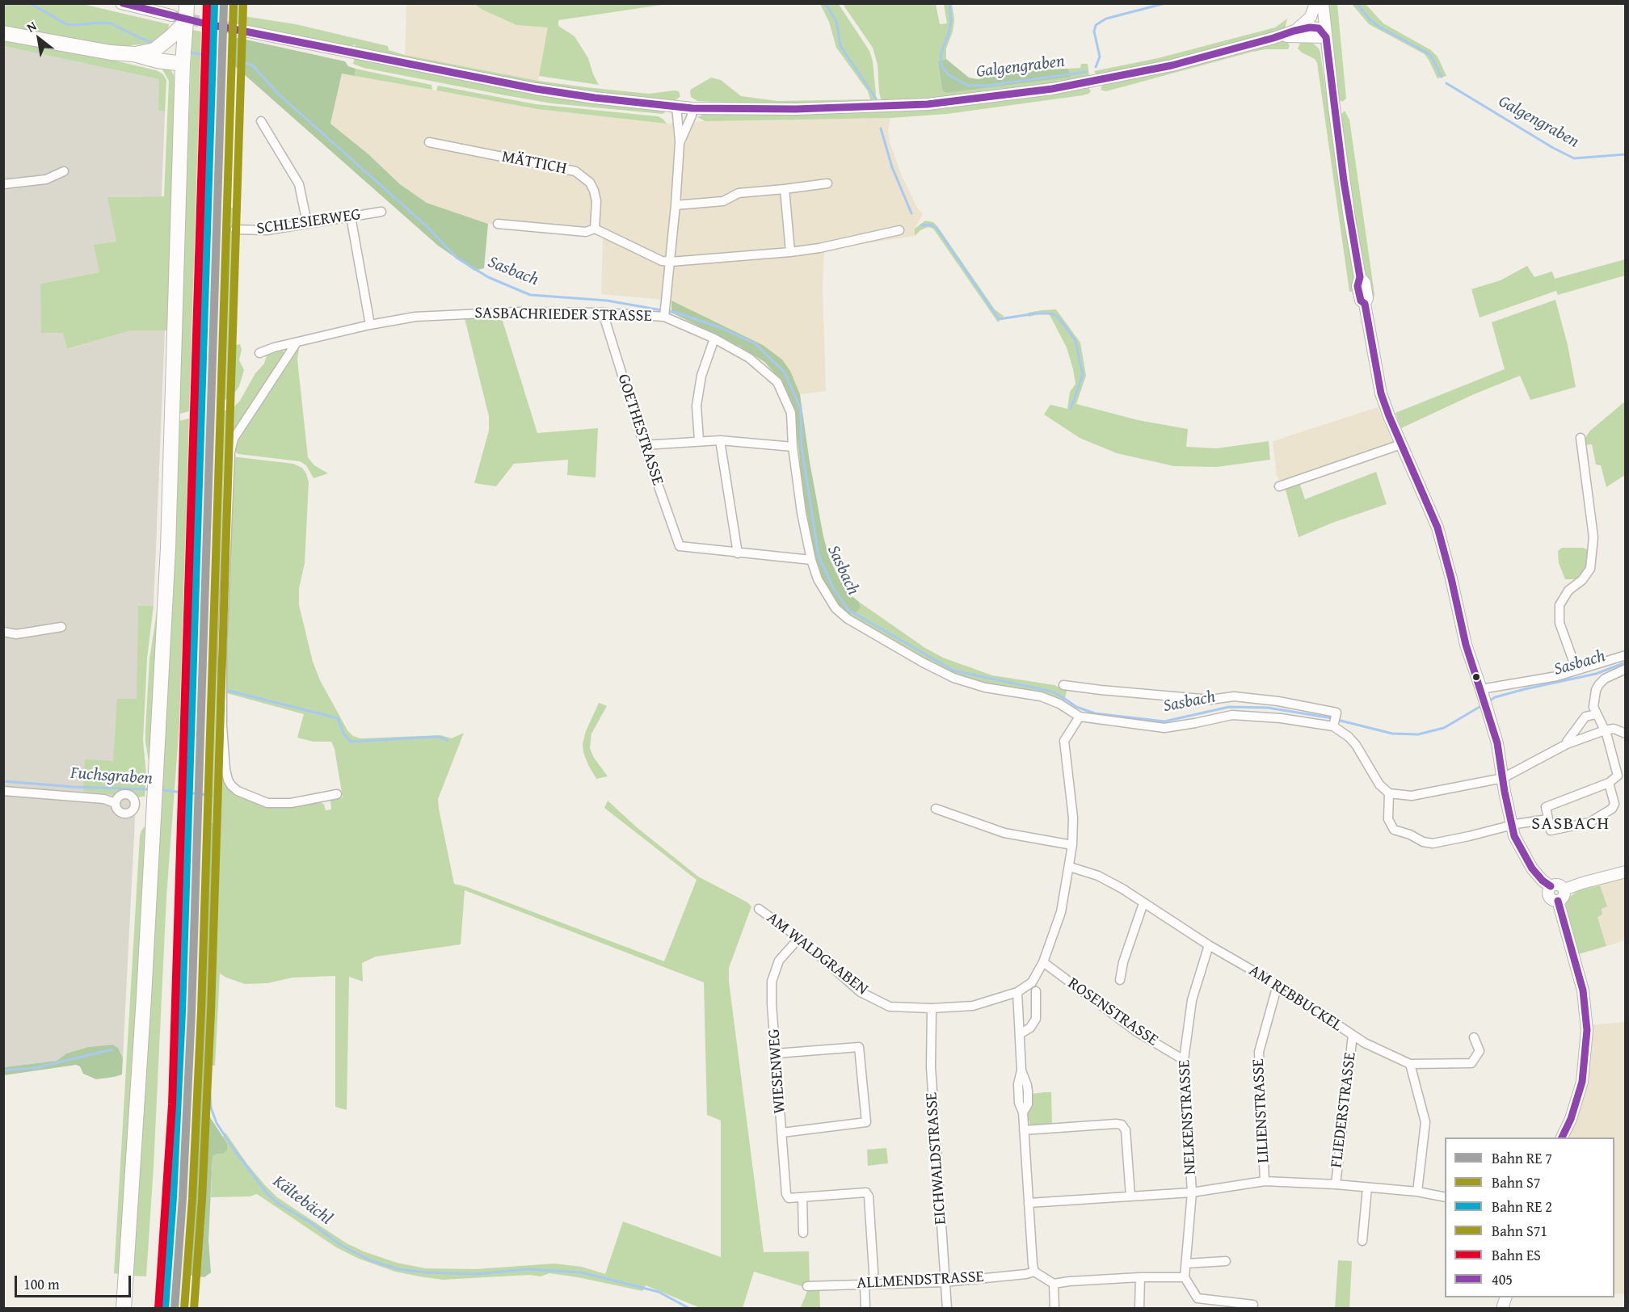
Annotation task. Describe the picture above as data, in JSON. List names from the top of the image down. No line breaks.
{"streets":{"street":["MÄTTICH","SCHLESIERWEG","SASBACHRIEDER STRASSE","GOETHESTRASSE","AM WALDGRABEN","AM REBBUCKEL","ROSENSTRASSE","WIESENWEG","FLIEDERSTRASSE","LILIENSTRASSE","NELKENSTRASSE","EICHWALDSTRASSE","ALLMENDSTRASSE"]},"crossings":[["SASBACHRIEDER STRASSE","GOETHESTRASSE"],["AM WALDGRABEN","WIESENWEG"],["AM WALDGRABEN","EICHWALDSTRASSE"],["AM REBBUCKEL","FLIEDERSTRASSE"],["AM REBBUCKEL","LILIENSTRASSE"],["AM REBBUCKEL","NELKENSTRASSE"],["ROSENSTRASSE","NELKENSTRASSE"],["EICHWALDSTRASSE","ALLMENDSTRASSE"]],"districts":["SASBACH"],"water":["Galgengraben","Sasbach","Fuchsgraben","Kältebächl"],"lines":["rail line S7","rail line ES","transit line 405","rail line S71"],"legend":["Bahn RE 7","Bahn S7","Bahn RE 2","Bahn S71","Bahn ES","405"],"scale_bar":"100 m","north":"top left"}
